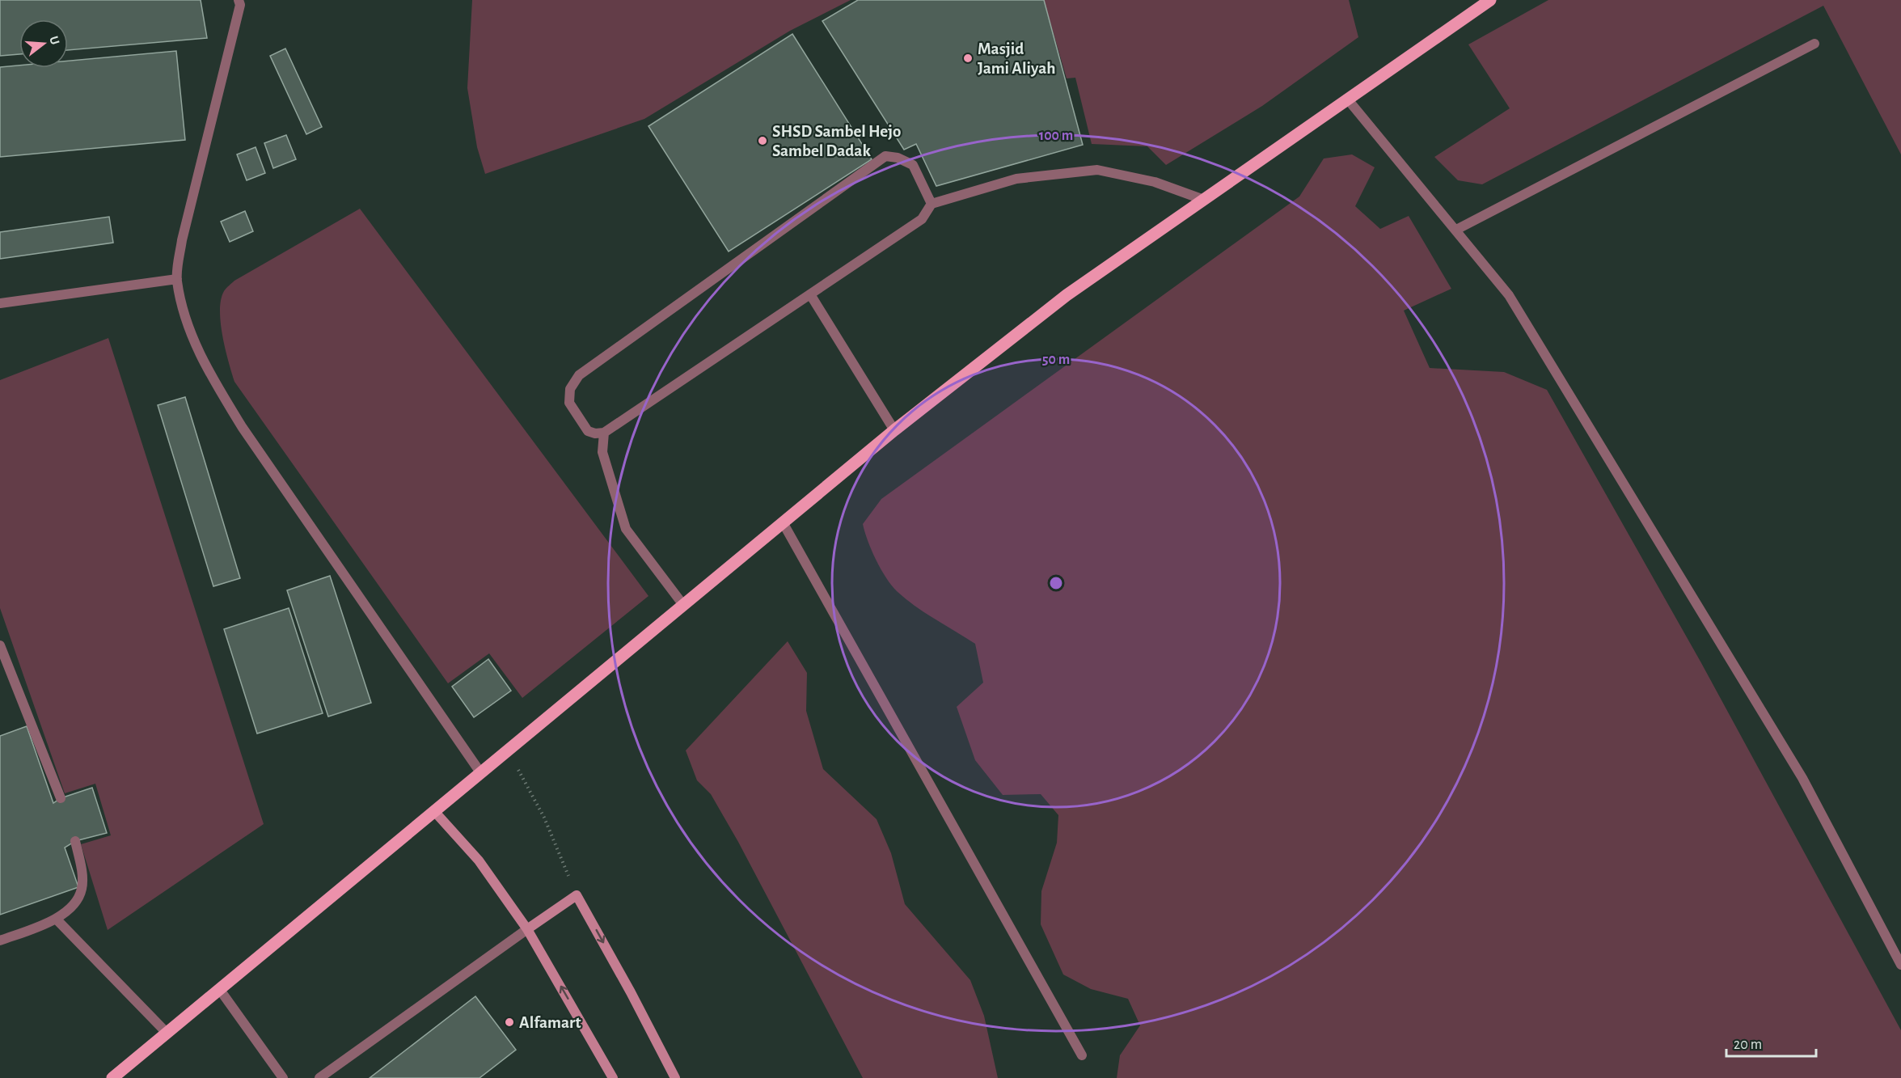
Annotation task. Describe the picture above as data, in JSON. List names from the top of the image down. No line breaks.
{"places":["Masjid Jami Aliyah","SHSD Sambel Hejo Sambel Dadak","Alfamart"],"scale_bar":"20 m","north":"right","rings":["100 m","50 m"]}
